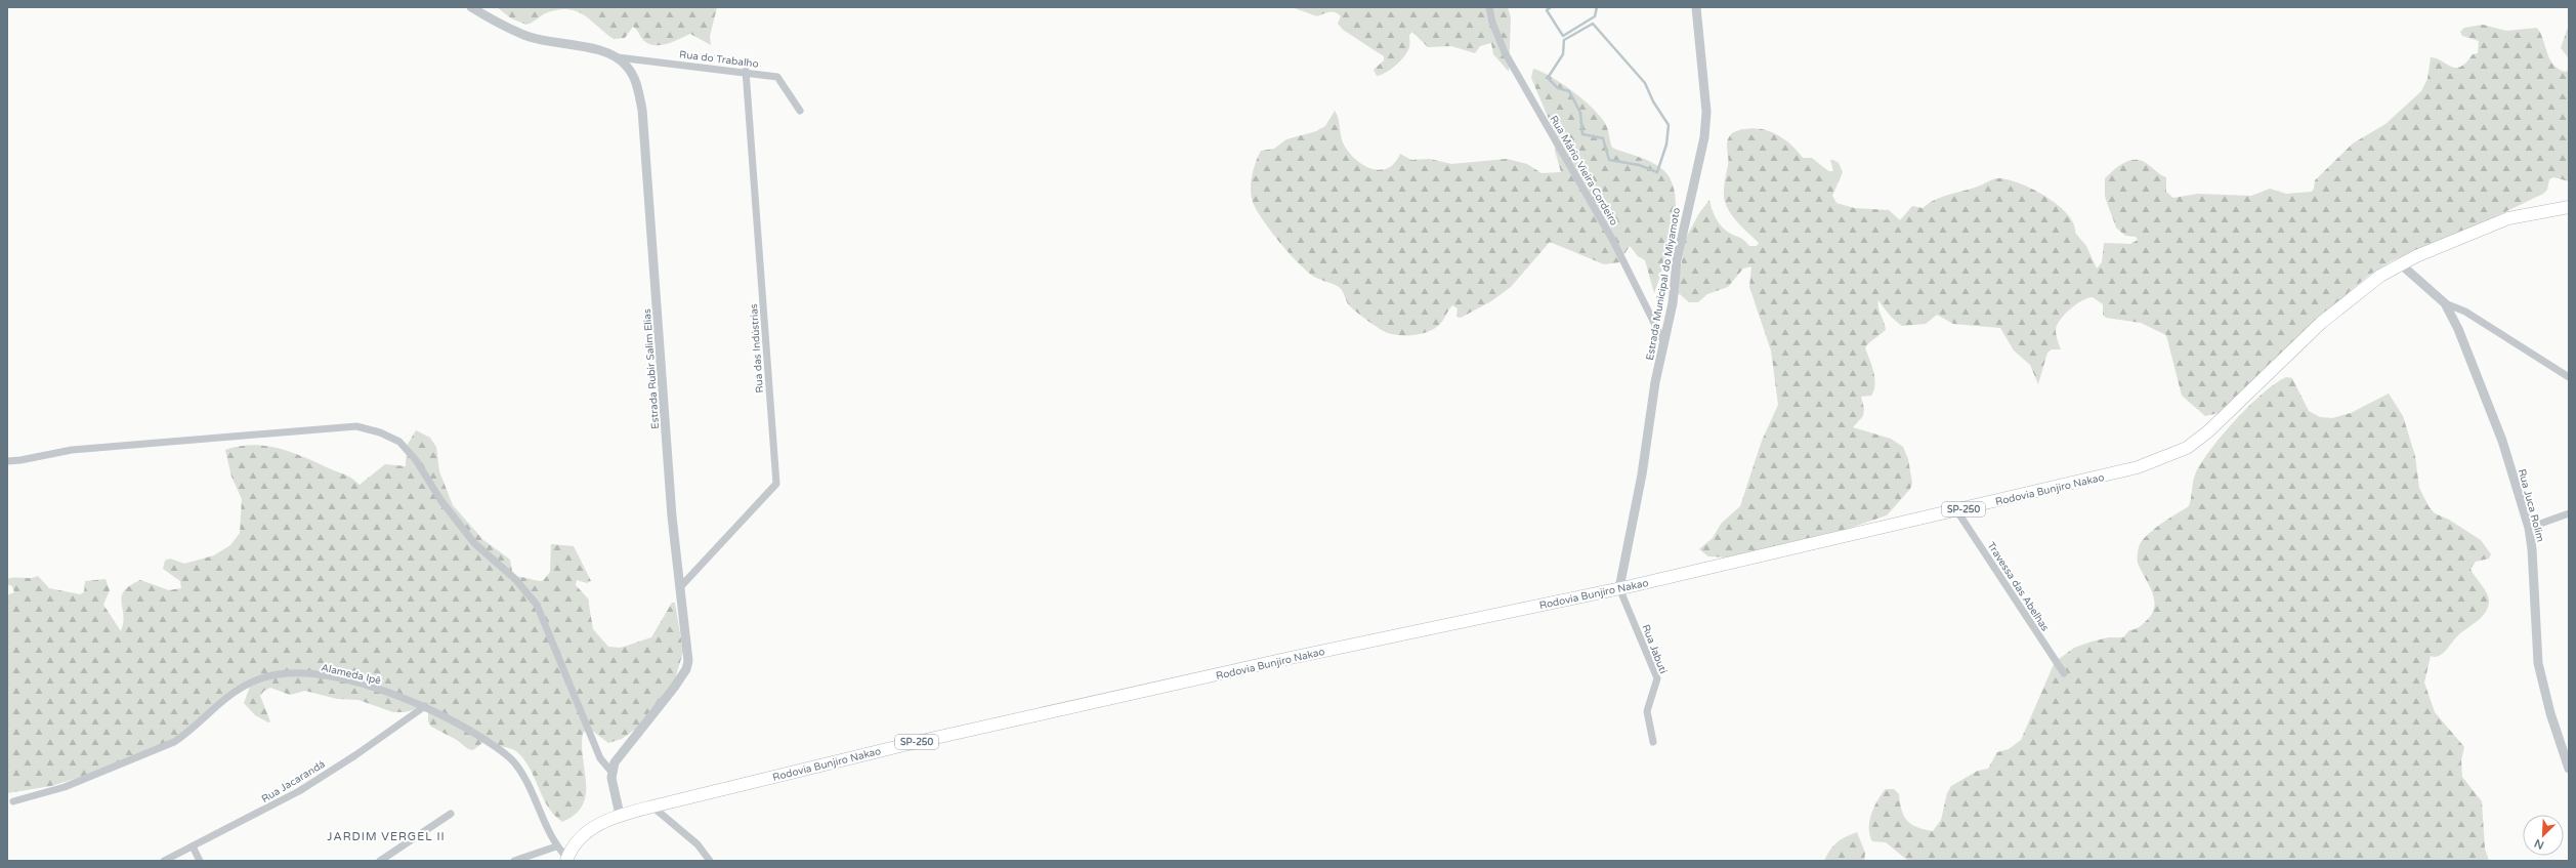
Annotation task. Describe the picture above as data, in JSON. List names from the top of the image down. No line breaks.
{"streets":{"main road":["Rodovia Bunjiro Nakao","SP-250"],"street":["Rua do Trabalho","Rua Mário Vieira Cordeiro","Estrada Municipal do Miyamoto","Rua das Indústrias","Estrada Rubir Salim Elias","Rua Juca Rolim","Travessa das Abelhas","Rua Jabuti","Alameda Ipê","Rua Jacarandá"]},"crossings":[["Rua do Trabalho","Rua das Indústrias"],["Rua do Trabalho","Estrada Rubir Salim Elias"],["Rua Mário Vieira Cordeiro","Estrada Municipal do Miyamoto"],["Estrada Municipal do Miyamoto","Rodovia Bunjiro Nakao"],["Estrada Municipal do Miyamoto","Rua Jabuti"],["Rua das Indústrias","Estrada Rubir Salim Elias"],["Rodovia Bunjiro Nakao","Travessa das Abelhas"],["Rodovia Bunjiro Nakao","Rua Jabuti"],["Rodovia Bunjiro Nakao","Alameda Ipê"],["Alameda Ipê","Rua Jacarandá"]],"districts":["JARDIM VERGEL II"],"north":"bottom left"}
